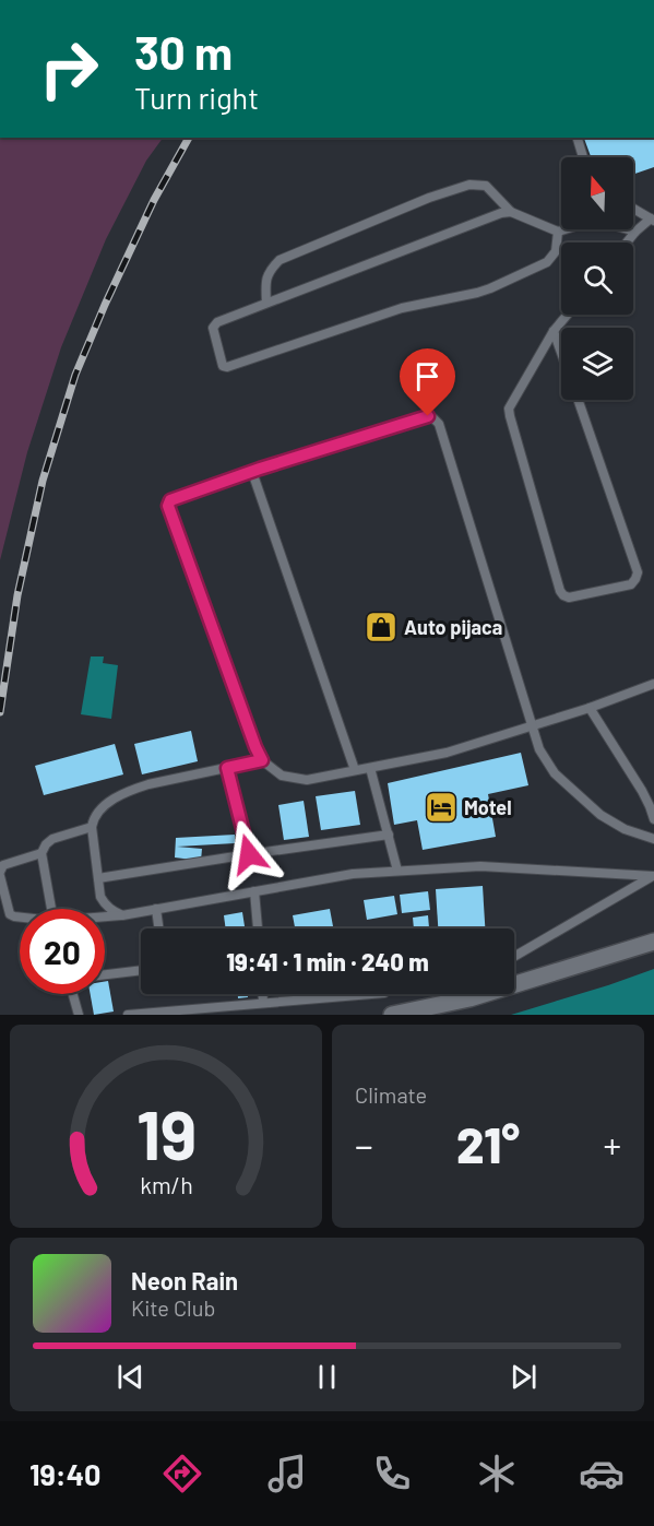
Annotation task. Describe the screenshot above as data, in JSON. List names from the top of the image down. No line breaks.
{"places":{"shop":["Auto pijaca"],"hotel":["Motel"]},"north":"top","page":{"turn":["30 m","Turn right"],"limit":"20","trip":"19:41 · 1 min · 240 m","tile":"Climate","heat":["−","21°","+"],"song":["Neon Rain","Kite Club"],"tabs":"19:40","gauge":["19","km/h"]}}
